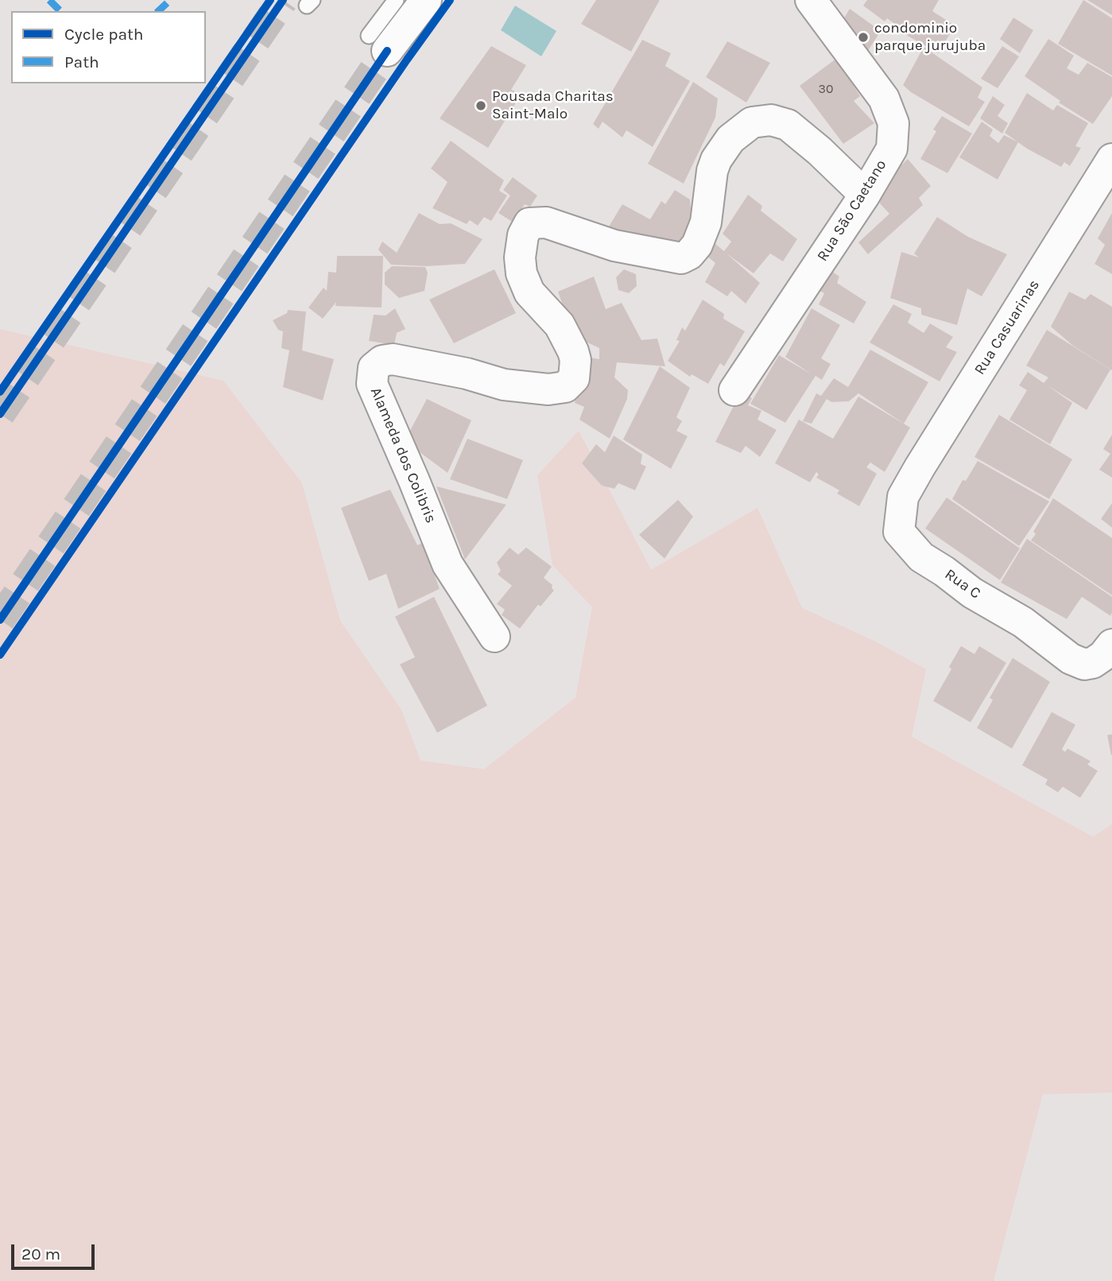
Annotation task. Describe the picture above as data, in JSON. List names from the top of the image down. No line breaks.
{"streets":{"street":["Rua São Caetano","Rua Casuarinas","Alameda dos Colibris","Rua C"]},"crossings":[["Rua São Caetano","Alameda dos Colibris"],["Rua Casuarinas","Rua C"]],"places":["condominio parque jurujuba","Pousada Charitas Saint-Malo"],"house_numbers":["30"],"legend":["Cycle path","Path"],"scale_bar":"20 m"}
